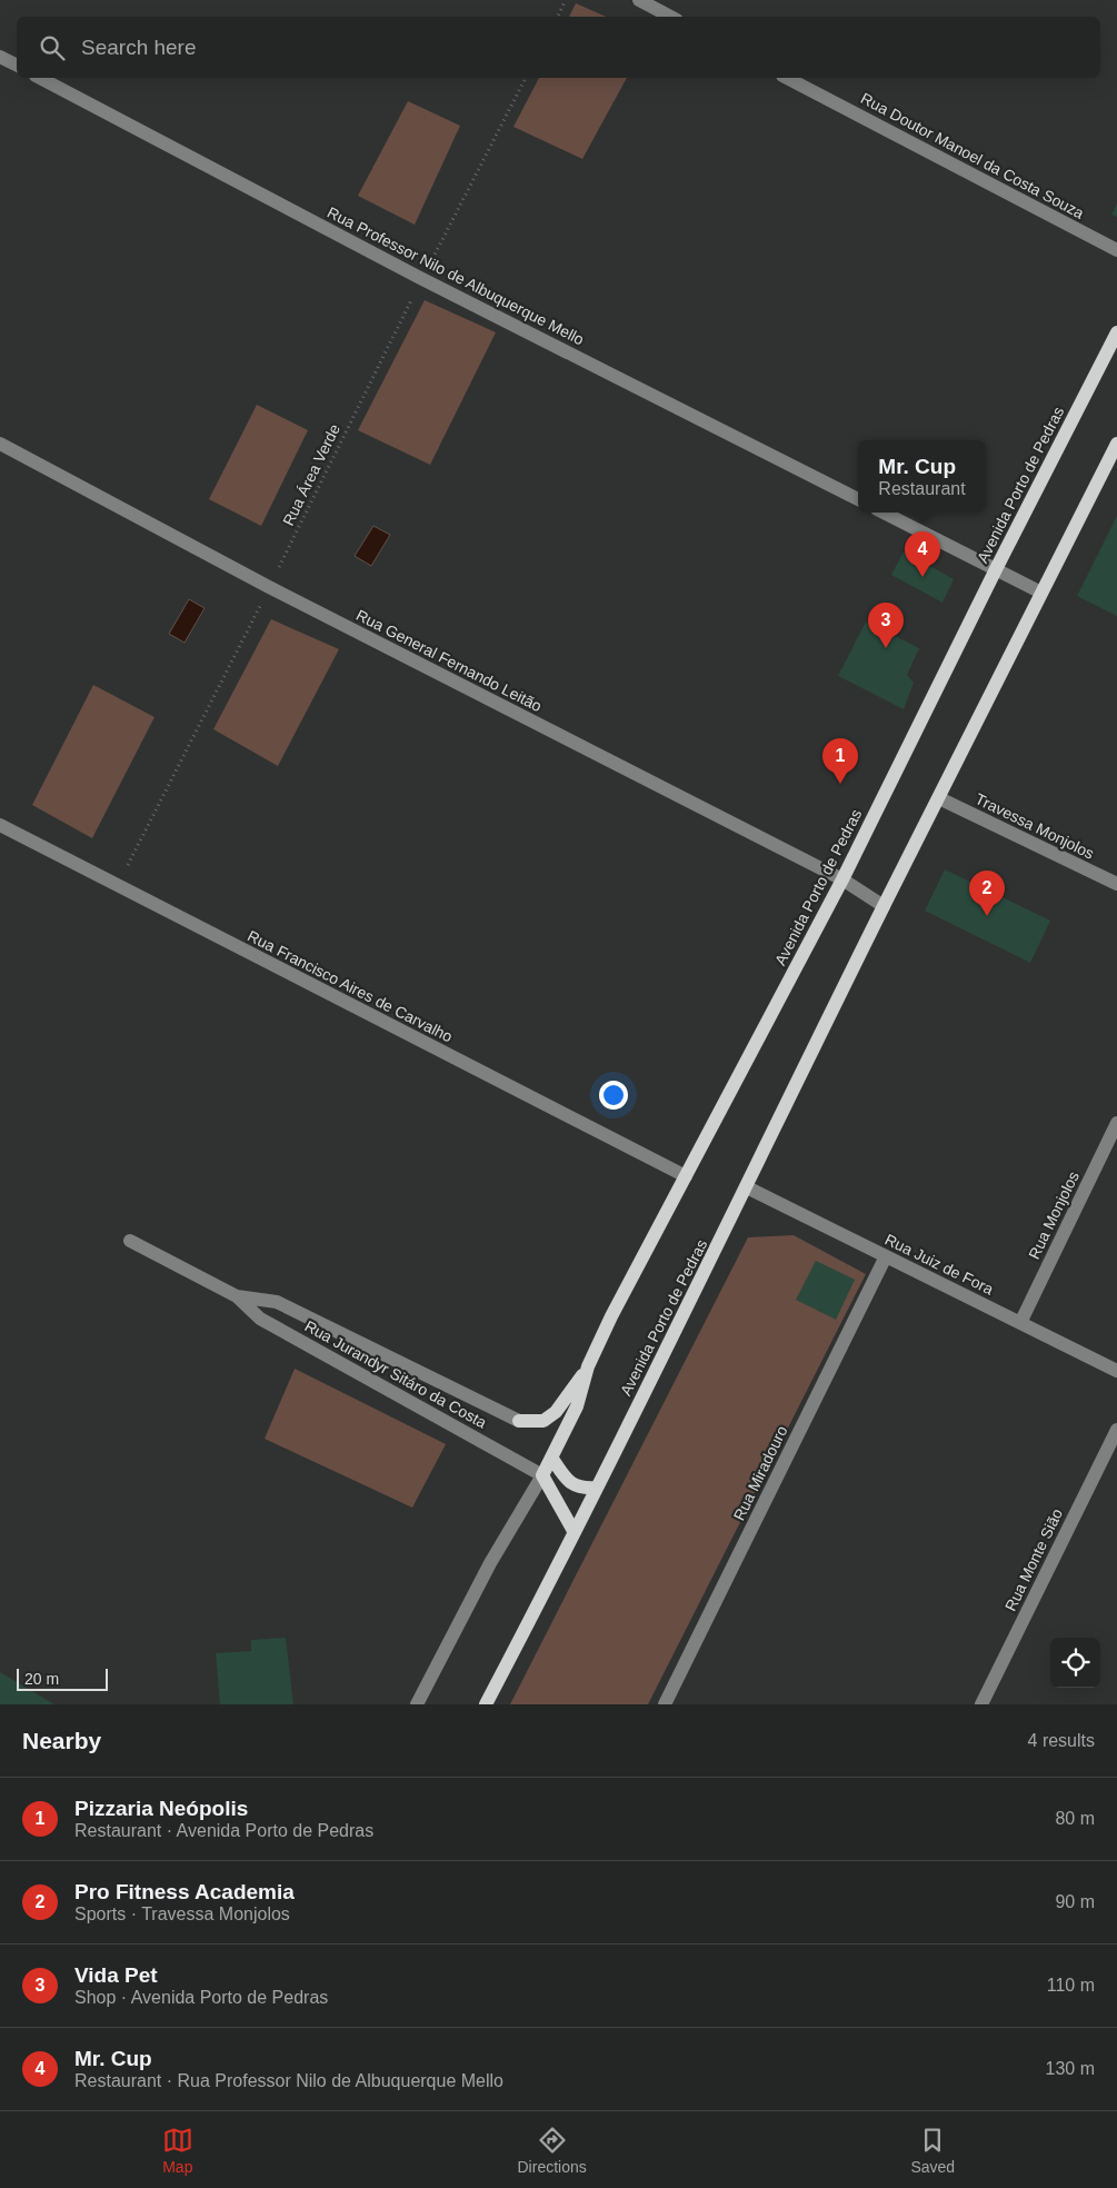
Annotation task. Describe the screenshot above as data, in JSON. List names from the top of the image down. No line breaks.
{"streets":{"main road":["Avenida Porto de Pedras"],"street":["Rua Doutor Manoel da Costa Souza","Rua Professor Nilo de Albuquerque Mello","Rua General Fernando Leitão","Travessa Monjolos","Rua Francisco Aires de Carvalho","Rua Monjolos","Rua Juiz de Fora","Rua Jurandyr Sitáro da Costa","Rua Miradouro","Rua Monte Sião"],"path":["Rua Área Verde"]},"crossings":[["Rua Professor Nilo de Albuquerque Mello","Rua Área Verde"],["Rua Área Verde","Rua General Fernando Leitão"],["Rua Área Verde","Rua Francisco Aires de Carvalho"],["Avenida Porto de Pedras","Rua General Fernando Leitão"],["Avenida Porto de Pedras","Travessa Monjolos"],["Avenida Porto de Pedras","Rua Francisco Aires de Carvalho"],["Avenida Porto de Pedras","Rua Juiz de Fora"],["Avenida Porto de Pedras","Rua Jurandyr Sitáro da Costa"],["Rua Monjolos","Rua Juiz de Fora"],["Rua Juiz de Fora","Rua Miradouro"]],"scale_bar":"20 m","page":{"search":"Search here","popup":["Mr. Cup","Restaurant"],"pins":["4","3","1","2"],"scale":"20 m","heading":["Nearby","4 results"],"list":[{"mark":"1","name":"Pizzaria Neópolis","note":"Restaurant · Avenida Porto de Pedras","value":"80 m"},{"mark":"2","name":"Pro Fitness Academia","note":"Sports · Travessa Monjolos","value":"90 m"},{"mark":"3","name":"Vida Pet","note":"Shop · Avenida Porto de Pedras","value":"110 m"},{"mark":"4","name":"Mr. Cup","note":"Restaurant · Rua Professor Nilo de Albuquerque Mello","value":"130 m"}],"nav":["Map","Directions","Saved"]}}
